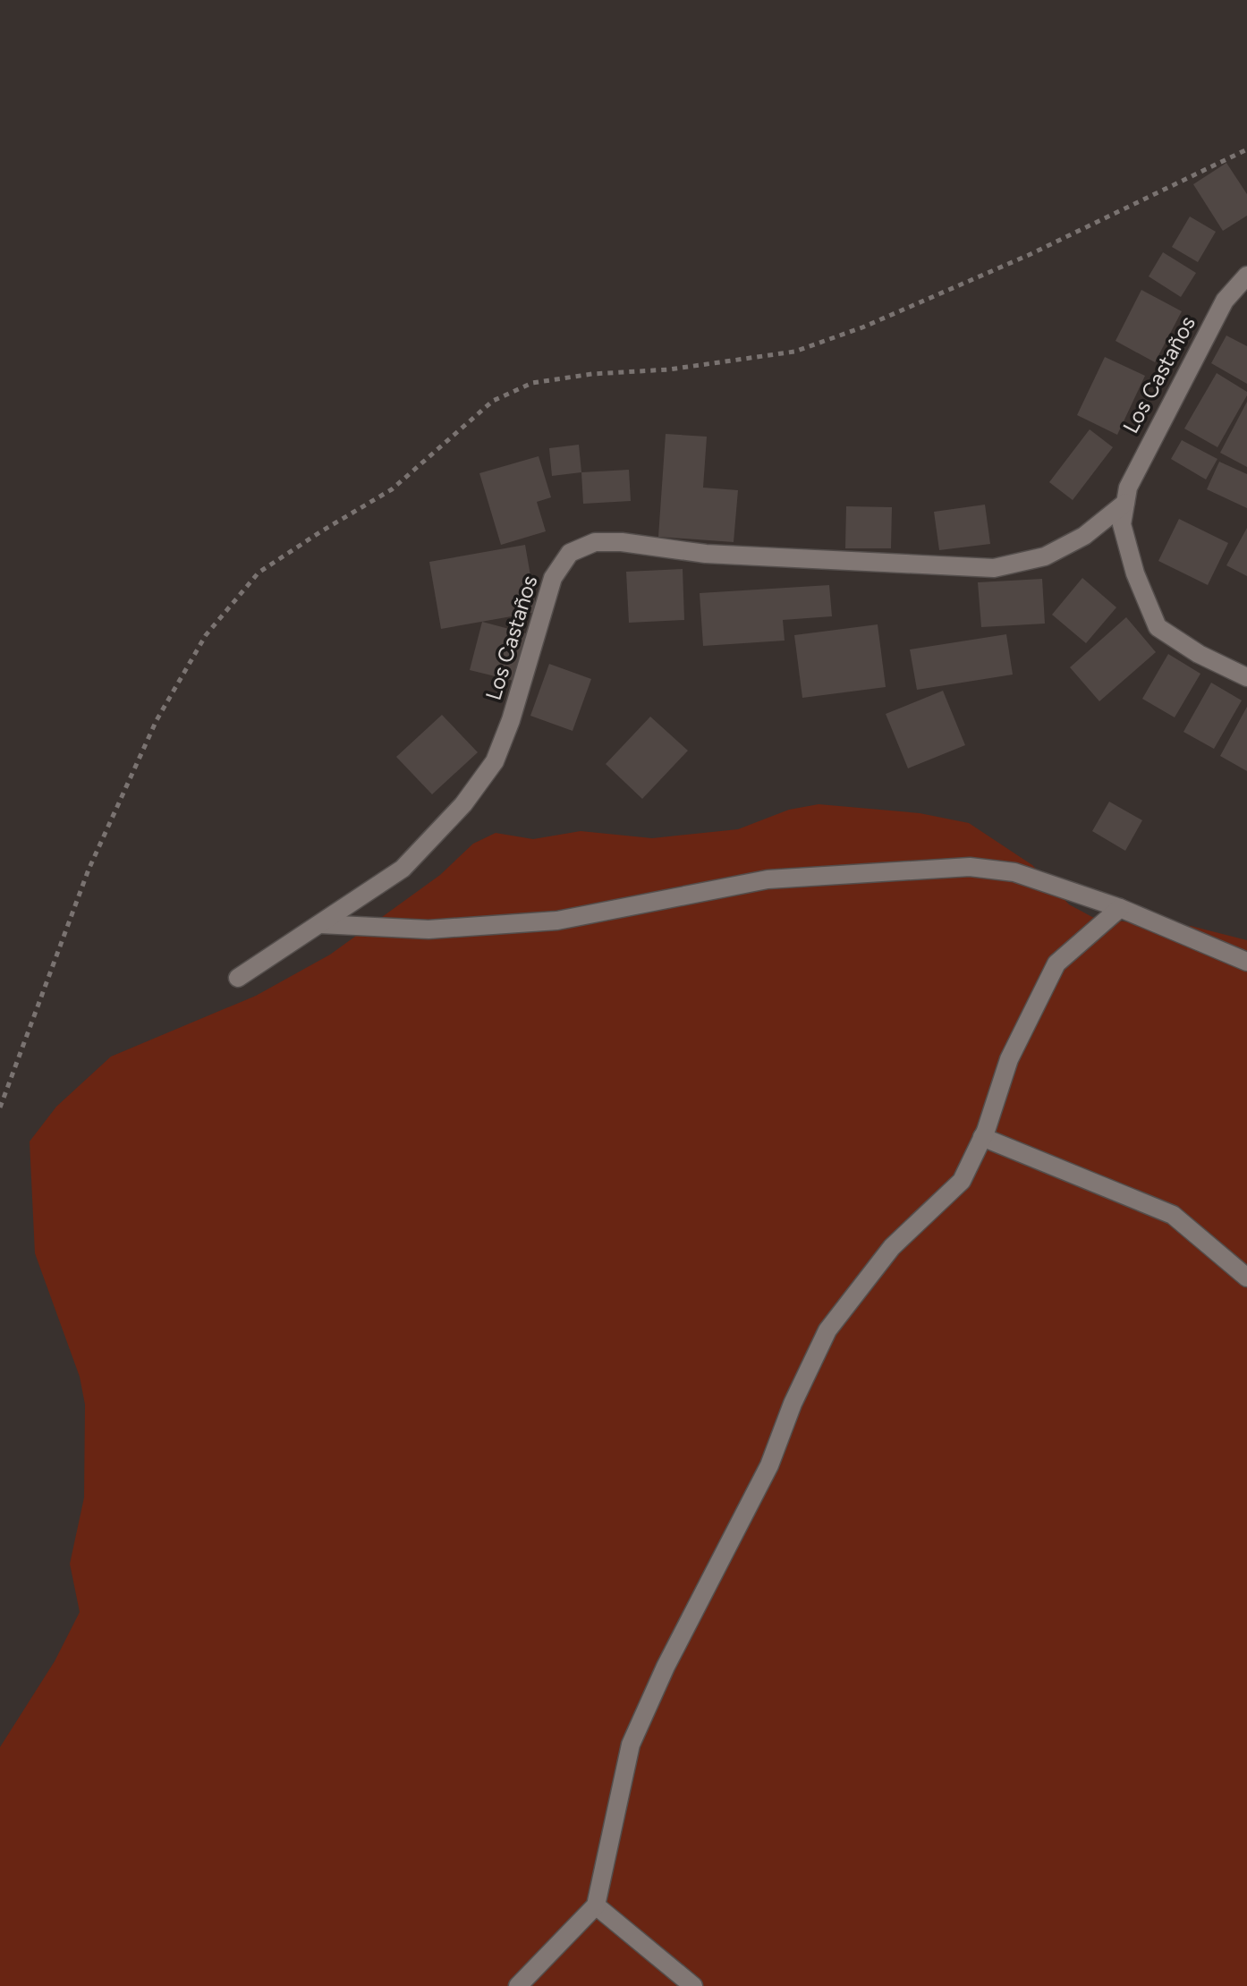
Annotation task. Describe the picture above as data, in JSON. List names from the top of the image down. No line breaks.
{"streets":{"street":["Los Castaños"]}}
